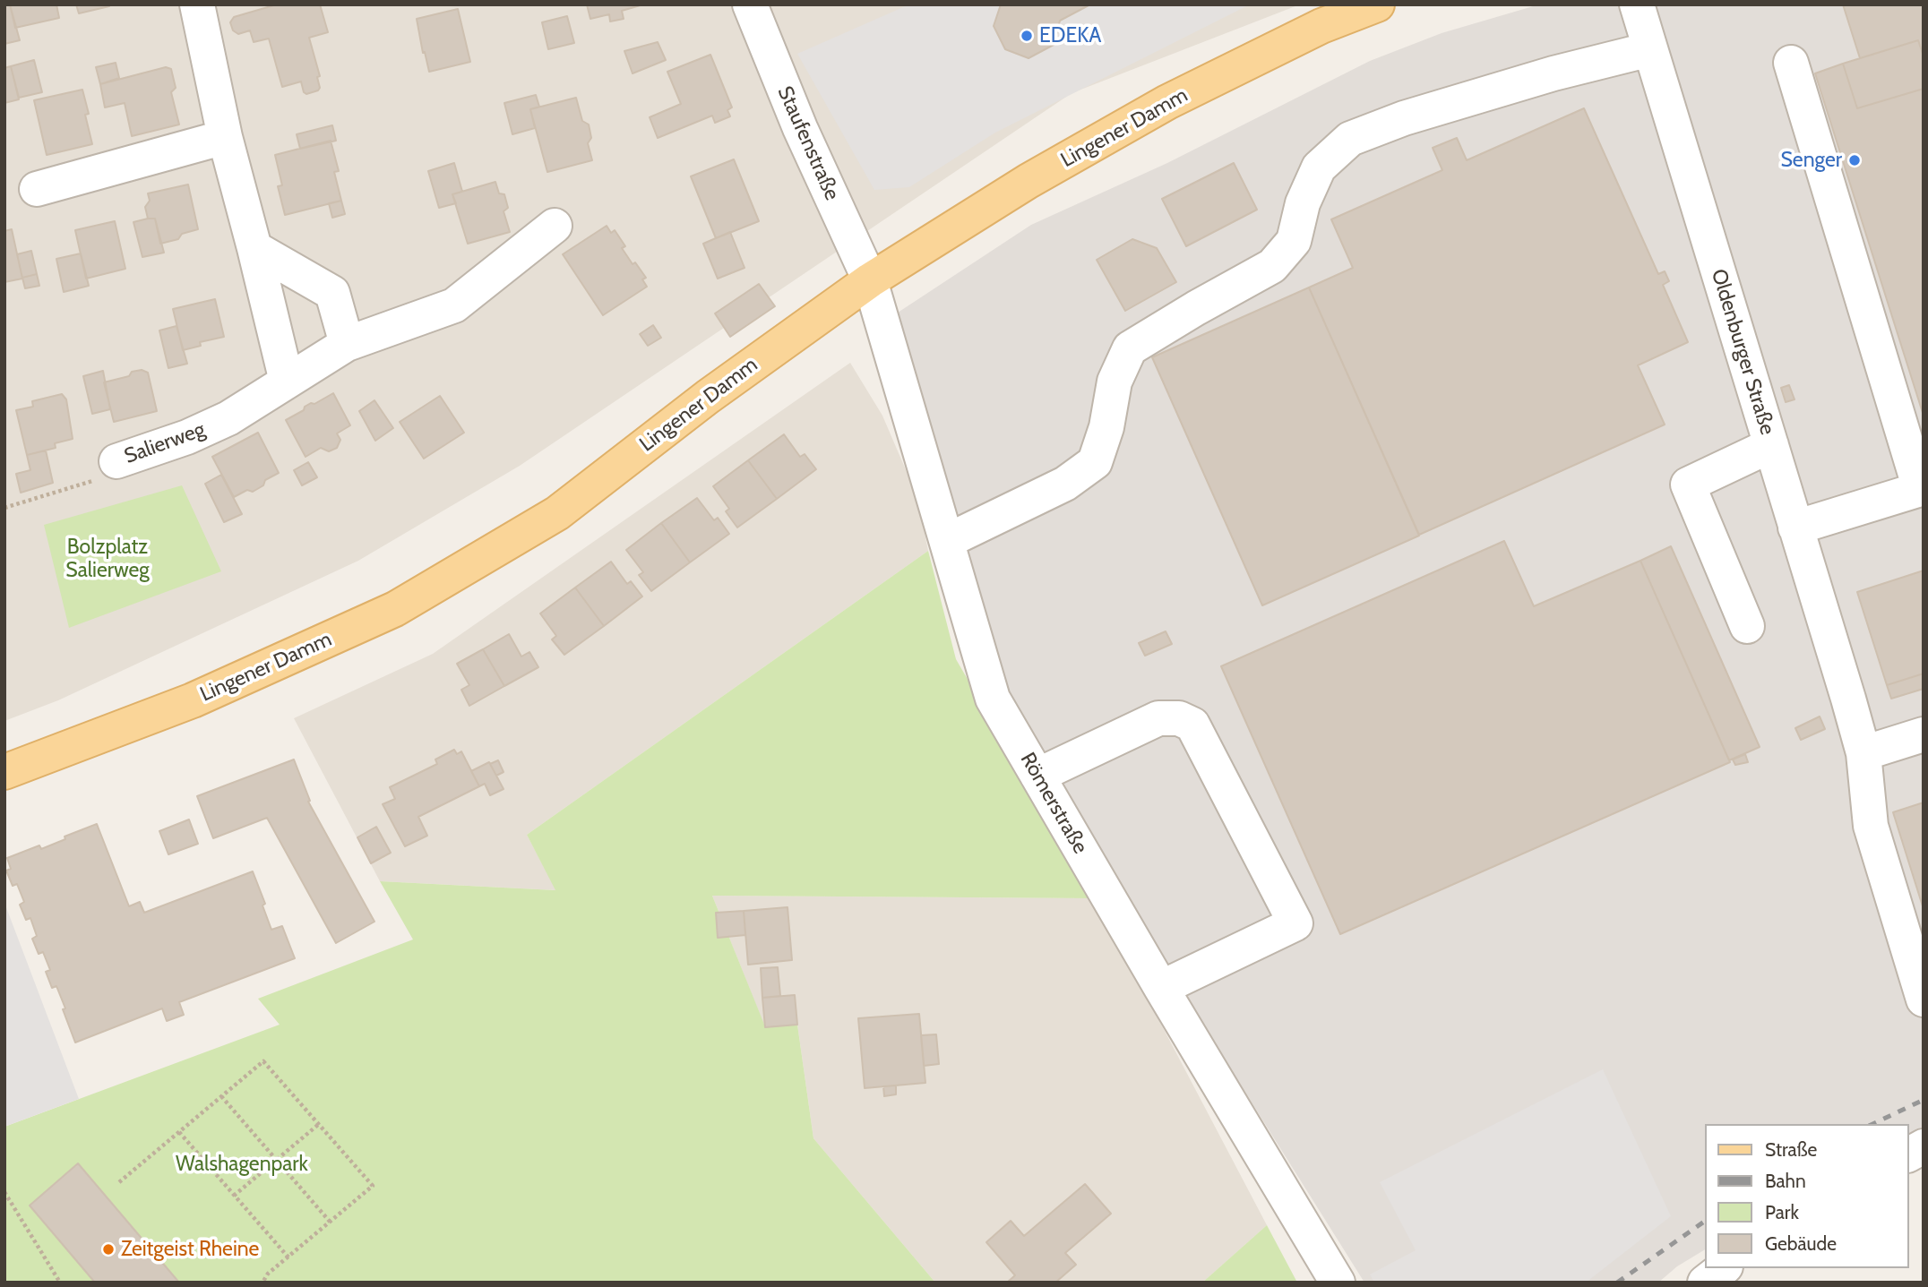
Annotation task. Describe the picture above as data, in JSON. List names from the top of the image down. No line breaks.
{"streets":{"main road":["Lingener Damm"],"street":["Staufenstraße","Oldenburger Straße","Salierweg","Römerstraße"]},"crossings":[["Lingener Damm","Staufenstraße"],["Lingener Damm","Römerstraße"],["Staufenstraße","Römerstraße"]],"parks":["Bolzplatz Salierweg","Walshagenpark"],"places":["EDEKA","Senger","Zeitgeist Rheine"],"legend":["Straße","Bahn","Park","Gebäude"]}
